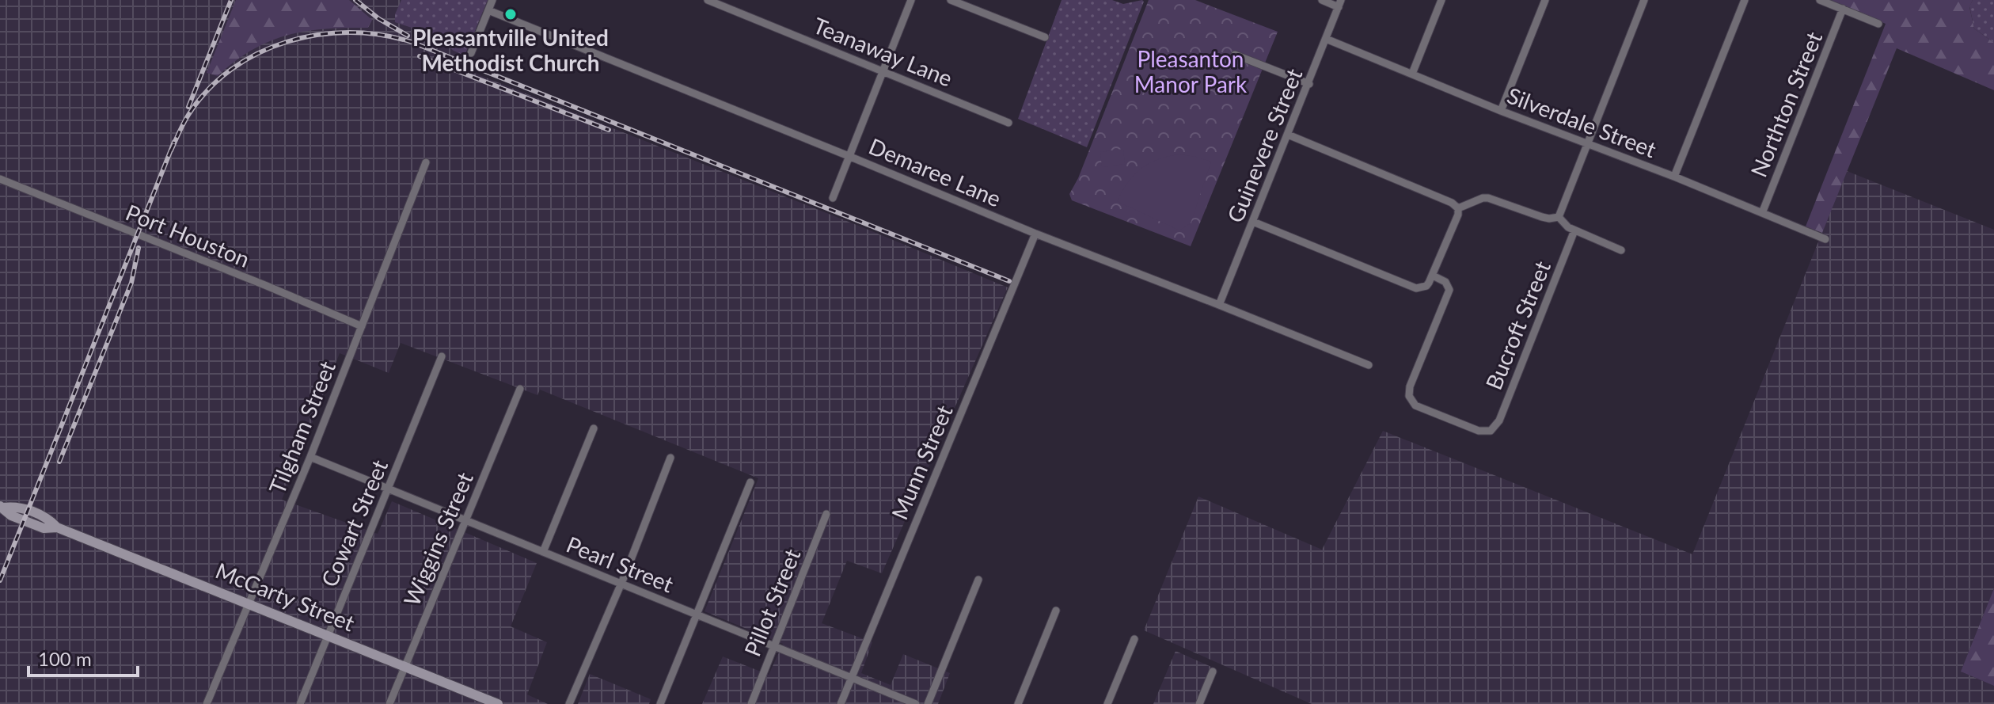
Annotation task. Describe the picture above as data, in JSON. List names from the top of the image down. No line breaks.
{"streets":{"main road":["McCarty Street"],"street":["Teanaway Lane","Northton Street","Silverdale Street","Guinevere Street","Demaree Lane","Port Houston","Bucroft Street","Tilgham Street","Munn Street","Cowart Street","Wiggins Street","Pearl Street","Pillot Street"]},"crossings":[["Northton Street","Silverdale Street"],["Silverdale Street","Guinevere Street"],["Guinevere Street","Demaree Lane"],["Demaree Lane","Munn Street"],["Port Houston","Tilgham Street"],["Tilgham Street","Pearl Street"],["Tilgham Street","McCarty Street"],["Munn Street","Pearl Street"],["Cowart Street","Pearl Street"],["Cowart Street","McCarty Street"],["Wiggins Street","Pearl Street"],["Wiggins Street","McCarty Street"],["Pearl Street","Pillot Street"]],"parks":["Pleasanton Manor Park"],"places":["Pleasantville United Methodist Church"],"scale_bar":"100 m"}
